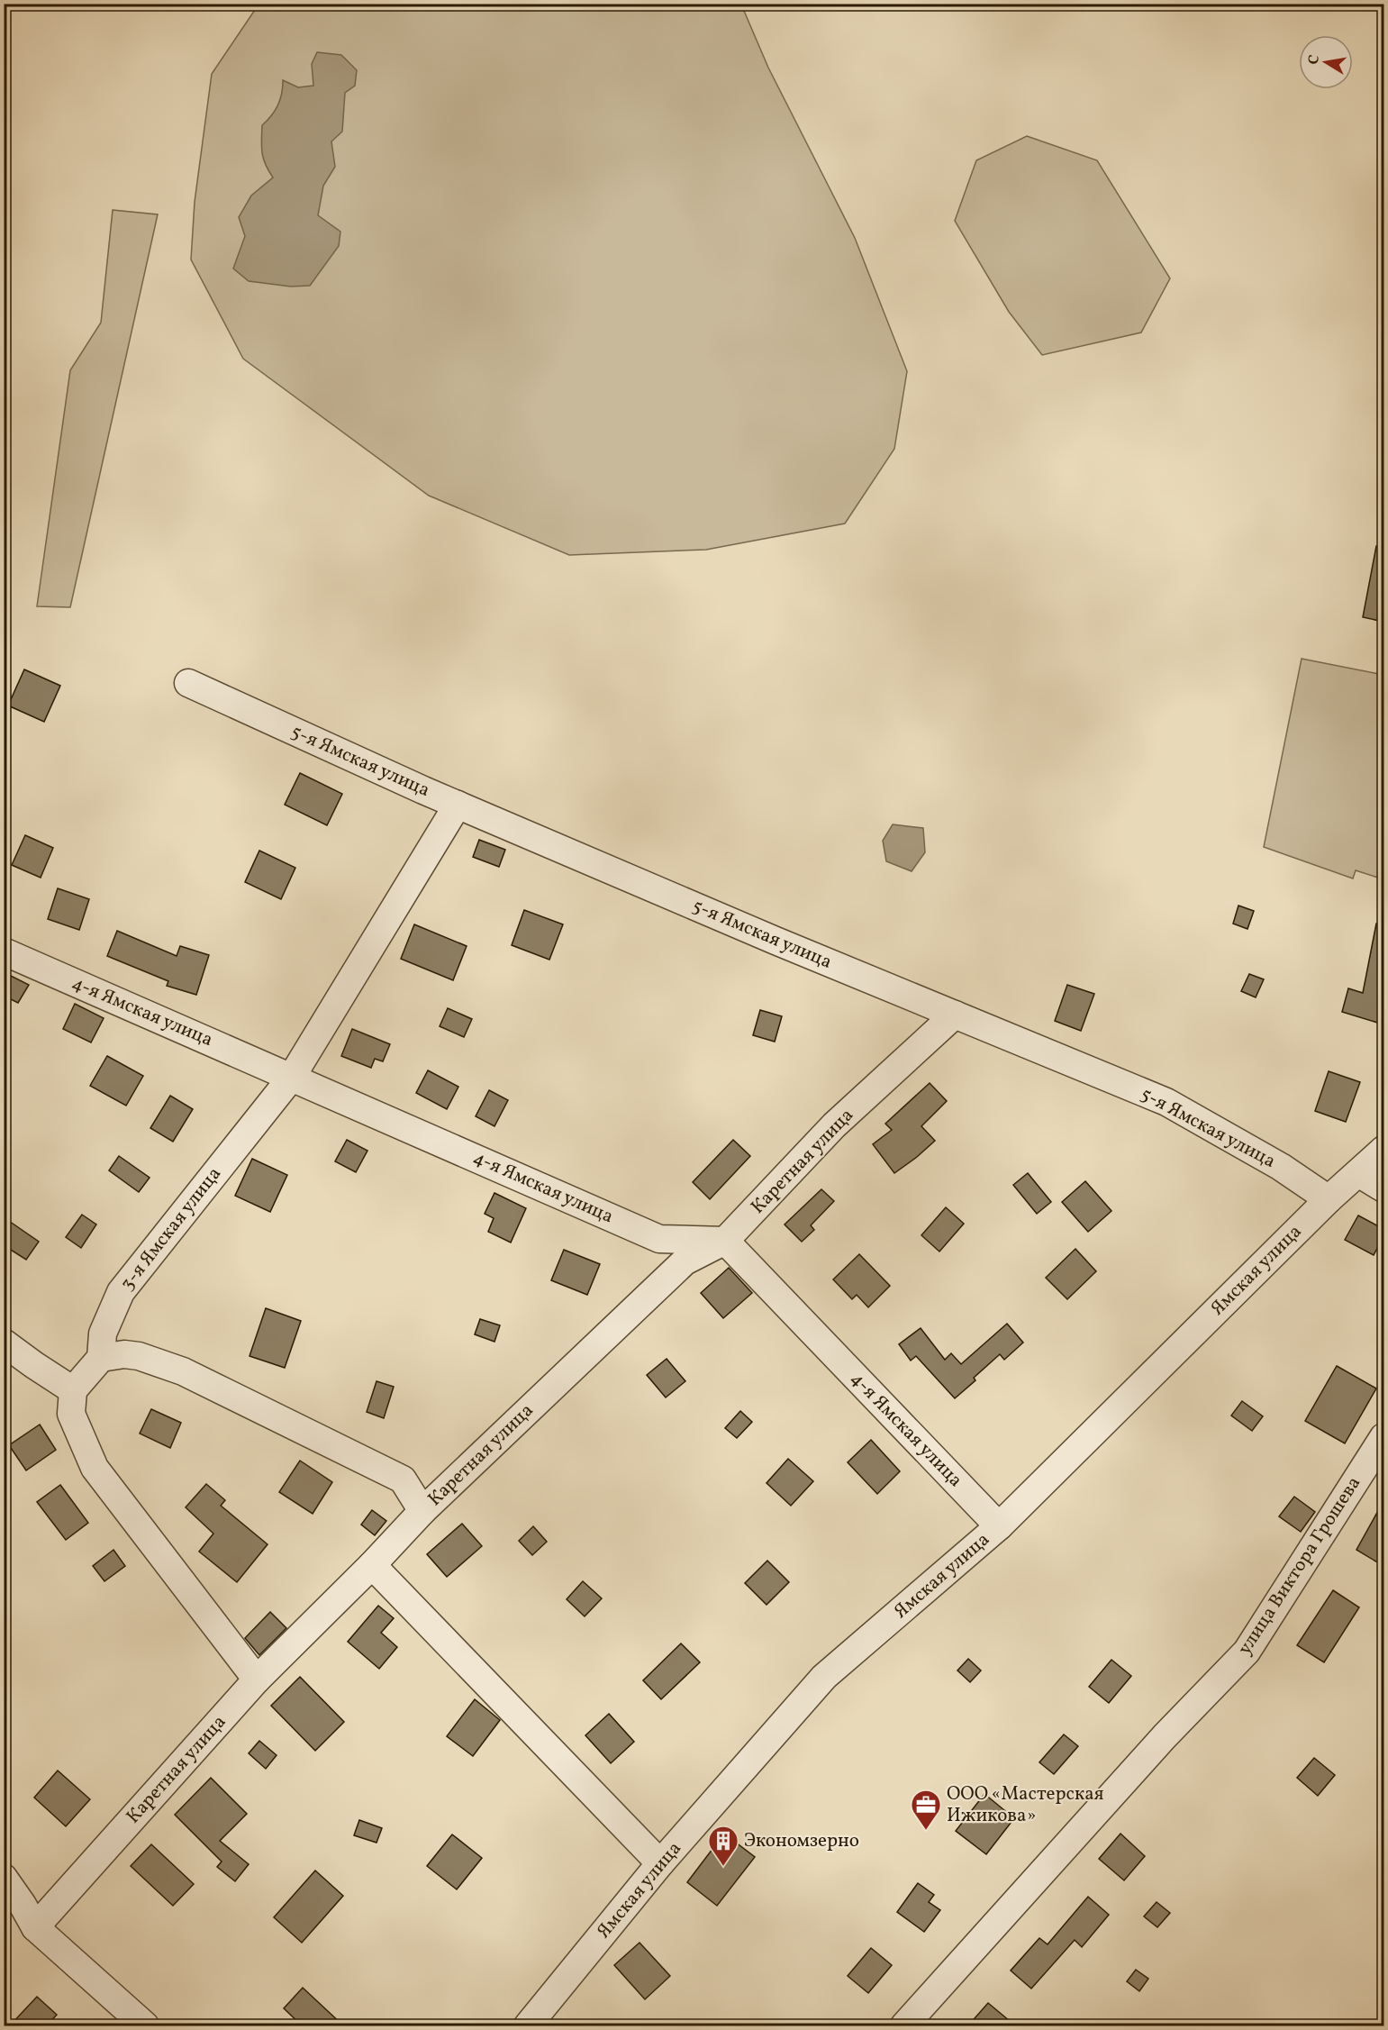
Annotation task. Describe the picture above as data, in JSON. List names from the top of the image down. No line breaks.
{"streets":{"street":["5-я Ямская улица","4-я Ямская улица","Каретная улица","3-я Ямская улица","Ямская улица","улица Виктора Грошева"]},"crossings":[["5-я Ямская улица","Каретная улица"],["5-я Ямская улица","3-я Ямская улица"],["5-я Ямская улица","Ямская улица"],["4-я Ямская улица","Каретная улица"],["4-я Ямская улица","3-я Ямская улица"],["4-я Ямская улица","Ямская улица"]],"places":{"office":["ООО «Мастерская Ижикова»"],"building":["Экономзерно"]},"north":"left"}
